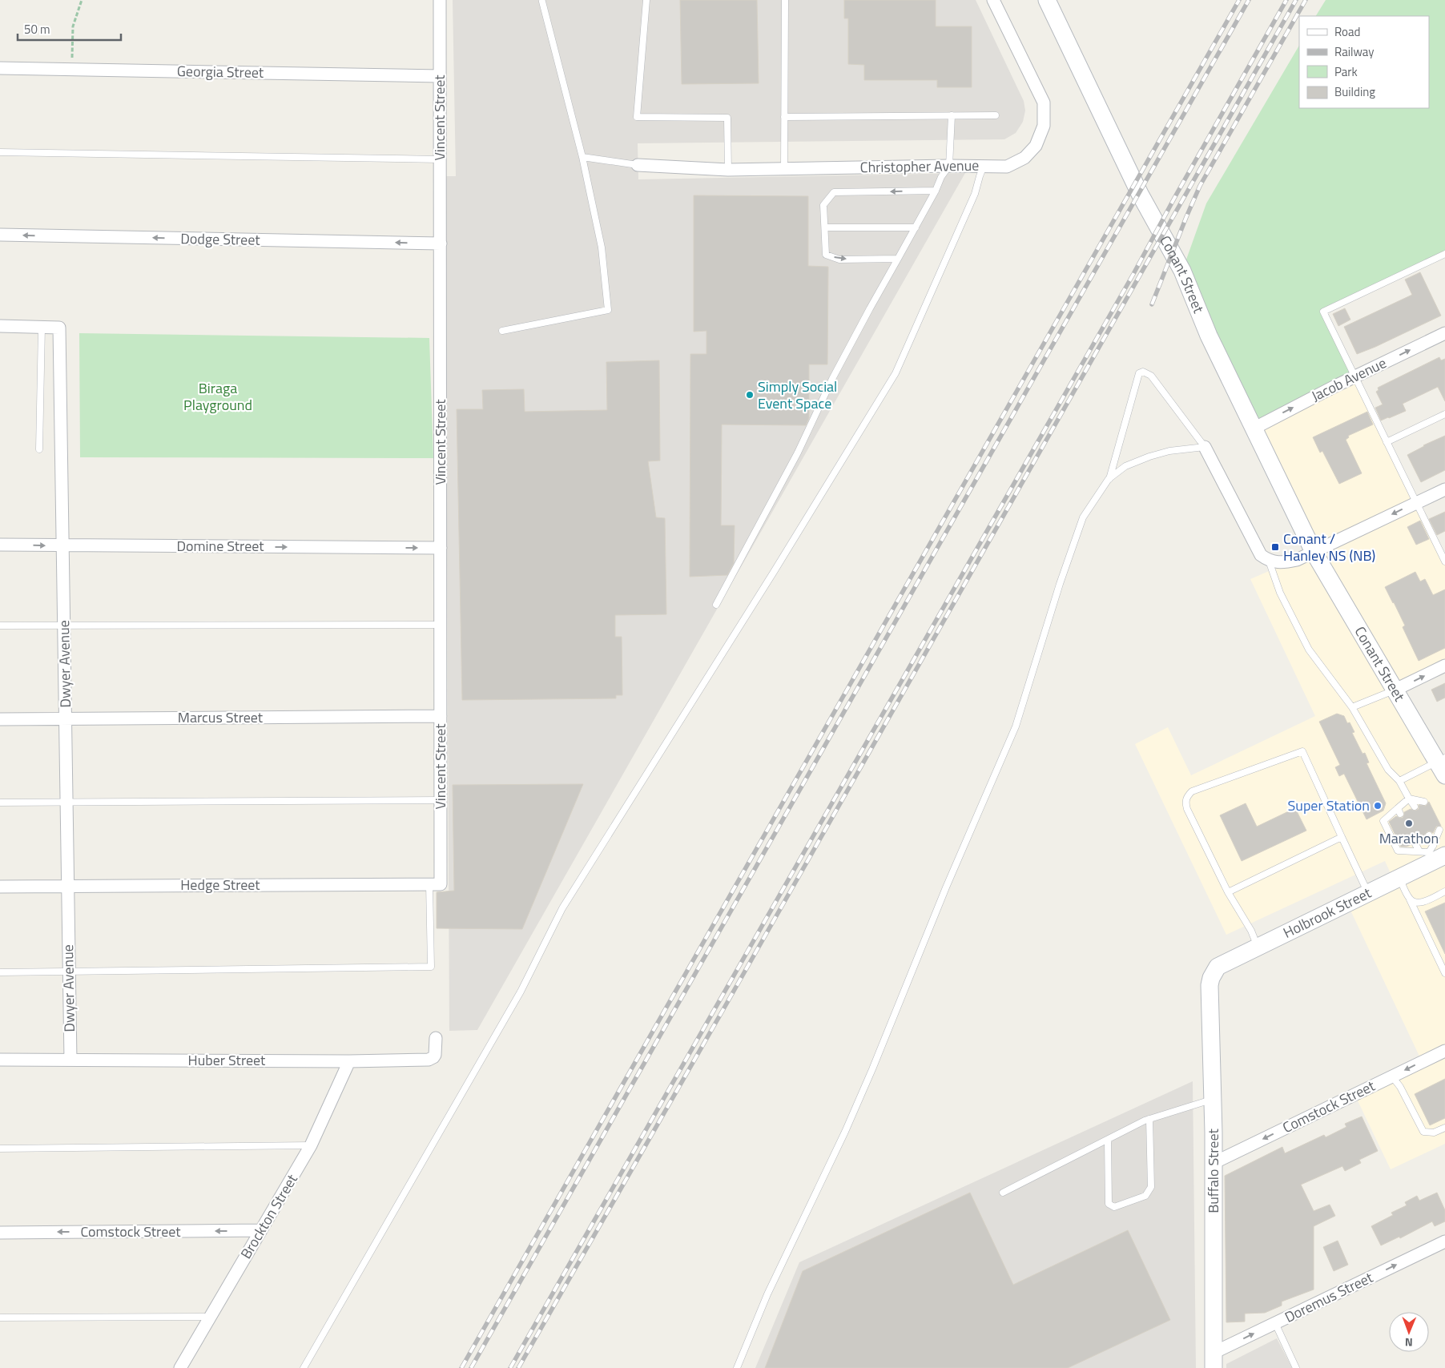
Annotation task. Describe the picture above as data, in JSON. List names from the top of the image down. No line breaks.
{"streets":{"main road":["Conant Street","Holbrook Street","Buffalo Street"],"street":["Georgia Street","Vincent Street","Christopher Avenue","Dodge Street","Jacob Avenue","Domine Street","Dwyer Avenue","Marcus Street","Hedge Street","Huber Street","Comstock Street","Brockton Street","Doremus Street"]},"crossings":[["Georgia Street","Vincent Street"],["Vincent Street","Dodge Street"],["Vincent Street","Domine Street"],["Vincent Street","Marcus Street"],["Vincent Street","Hedge Street"],["Conant Street","Jacob Avenue"],["Domine Street","Dwyer Avenue"],["Dwyer Avenue","Marcus Street"],["Dwyer Avenue","Hedge Street"],["Dwyer Avenue","Huber Street"],["Holbrook Street","Buffalo Street"],["Huber Street","Brockton Street"],["Comstock Street","Buffalo Street"],["Comstock Street","Brockton Street"],["Buffalo Street","Doremus Street"]],"one_way":["Dodge Street","Jacob Avenue","Domine Street","Comstock Street","Doremus Street"],"parks":["Biraga Playground"],"places":{"other":["Simply Social Event Space","Super Station","Marathon"],"transit":["Conant / Hanley NS (NB)"]},"legend":["Road","Railway","Park","Building"],"scale_bar":"50 m","north":"bottom"}
